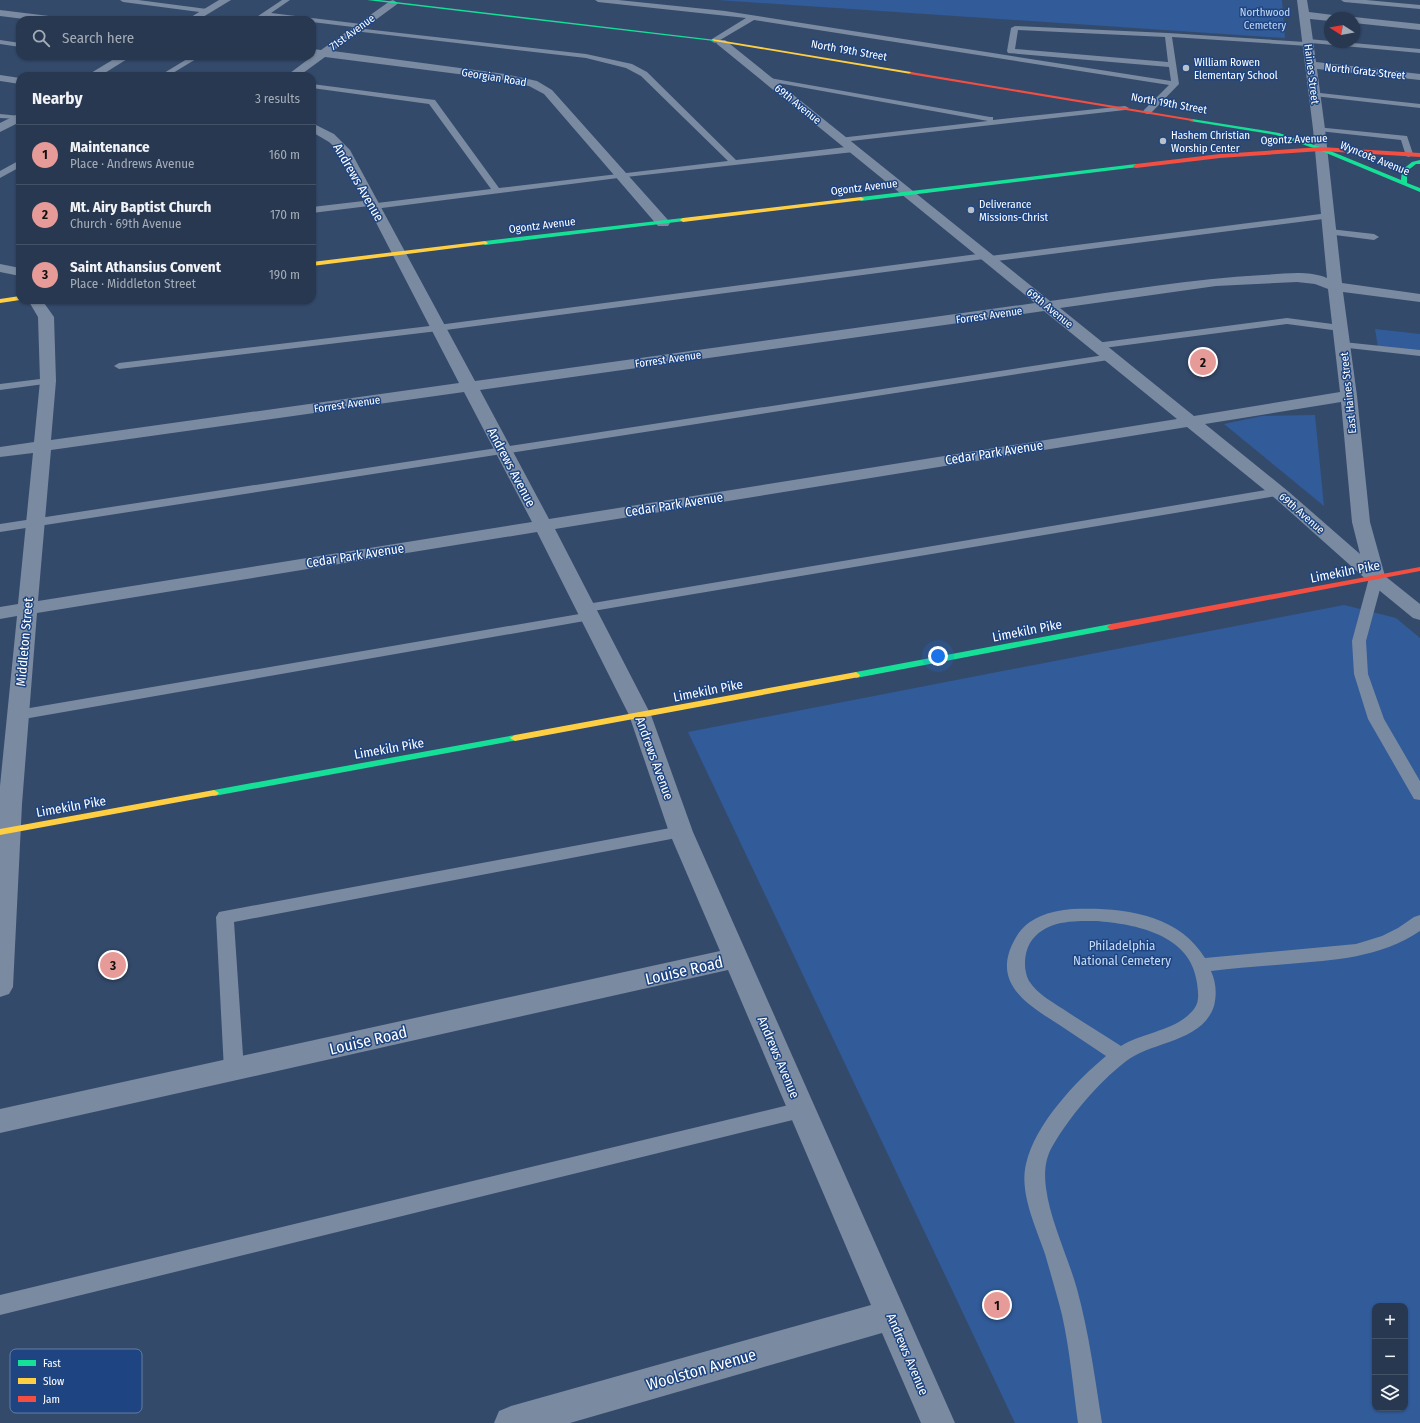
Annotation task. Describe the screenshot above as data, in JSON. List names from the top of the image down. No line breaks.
{"streets":{"street":["71st Avenue","North 19th Street","North Gratz Street","Haines Street","Georgian Road","69th Avenue","Ogontz Avenue","Wyncote Avenue","Andrews Avenue","Forrest Avenue","East Haines Street","Cedar Park Avenue","Limekiln Pike","Middleton Street","Louise Road","Woolston Avenue"]},"crossings":[["71st Avenue","North 19th Street"],["71st Avenue","Georgian Road"],["North 19th Street","Haines Street"],["North 19th Street","69th Avenue"],["North 19th Street","Ogontz Avenue"],["North 19th Street","Wyncote Avenue"],["North 19th Street","East Haines Street"],["North Gratz Street","Haines Street"],["Haines Street","Ogontz Avenue"],["Haines Street","Wyncote Avenue"],["Haines Street","East Haines Street"],["Georgian Road","Ogontz Avenue"],["69th Avenue","Ogontz Avenue"],["69th Avenue","Forrest Avenue"],["69th Avenue","East Haines Street"],["69th Avenue","Cedar Park Avenue"],["69th Avenue","Limekiln Pike"],["Ogontz Avenue","Wyncote Avenue"],["Ogontz Avenue","Andrews Avenue"],["Ogontz Avenue","East Haines Street"],["Wyncote Avenue","East Haines Street"],["Andrews Avenue","Forrest Avenue"],["Andrews Avenue","Cedar Park Avenue"],["Andrews Avenue","Limekiln Pike"],["Andrews Avenue","Louise Road"],["Andrews Avenue","Woolston Avenue"],["Forrest Avenue","East Haines Street"],["Forrest Avenue","Middleton Street"],["East Haines Street","Cedar Park Avenue"],["East Haines Street","Limekiln Pike"],["Cedar Park Avenue","Middleton Street"],["Limekiln Pike","Middleton Street"]],"parks":["Northwood Cemetery","Philadelphia National Cemetery"],"places":["William Rowen Elementary School","Hashem Christian Worship Center","Deliverance Missions-Christ"],"legend":["Fast","Slow","Jam"],"north":"left","page":{"search":"Search here","heading":["Nearby","3 results"],"list":[{"mark":"1","name":"Maintenance","note":"Place · Andrews Avenue","value":"160 m"},{"mark":"2","name":"Mt. Airy Baptist Church","note":"Church · 69th Avenue","value":"170 m"},{"mark":"3","name":"Saint Athansius Convent","note":"Place · Middleton Street","value":"190 m"}],"pins":["2","3","1"],"map_buttons":["+","−"]}}
